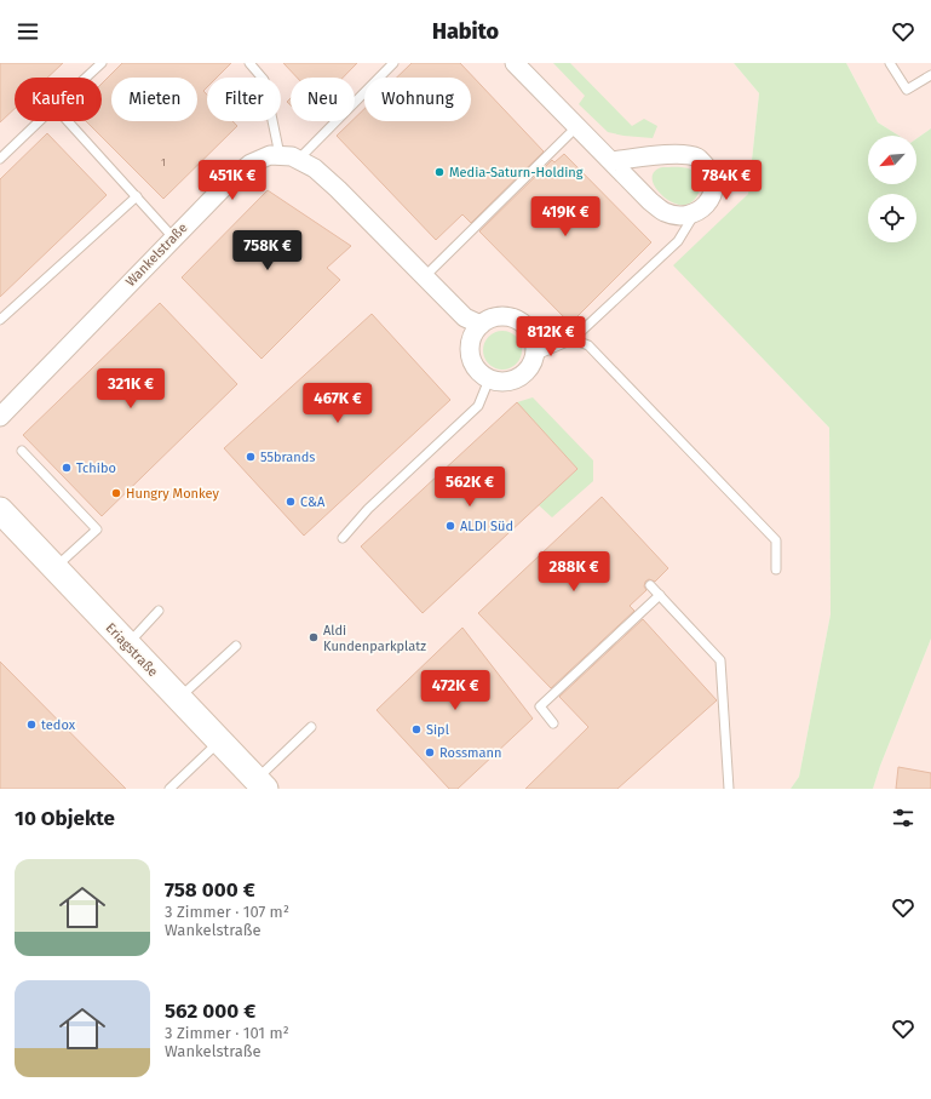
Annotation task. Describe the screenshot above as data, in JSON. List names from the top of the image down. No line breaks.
{"streets":{"street":["Wankelstraße","Eriagstraße"]},"places":["Media-Saturn-Holding","55brands","Tchibo","Hungry Monkey","C&A","ALDI Süd","Aldi Kundenparkplatz","tedox","Sipl","Rossmann"],"house_numbers":["1"],"north":"bottom left","page":{"header":"Habito","chip":["Kaufen","Mieten","Filter","Neu","Wohnung"],"price":["451K €","784K €","419K €","758K €","812K €","321K €","467K €","562K €","288K €","472K €"],"heading":"10 Objekte","list":[{"name":"758 000 €","note":"3 Zimmer · 107 m² · Wankelstraße"},{"name":"562 000 €","note":"3 Zimmer · 101 m² · Wankelstraße"}]}}
